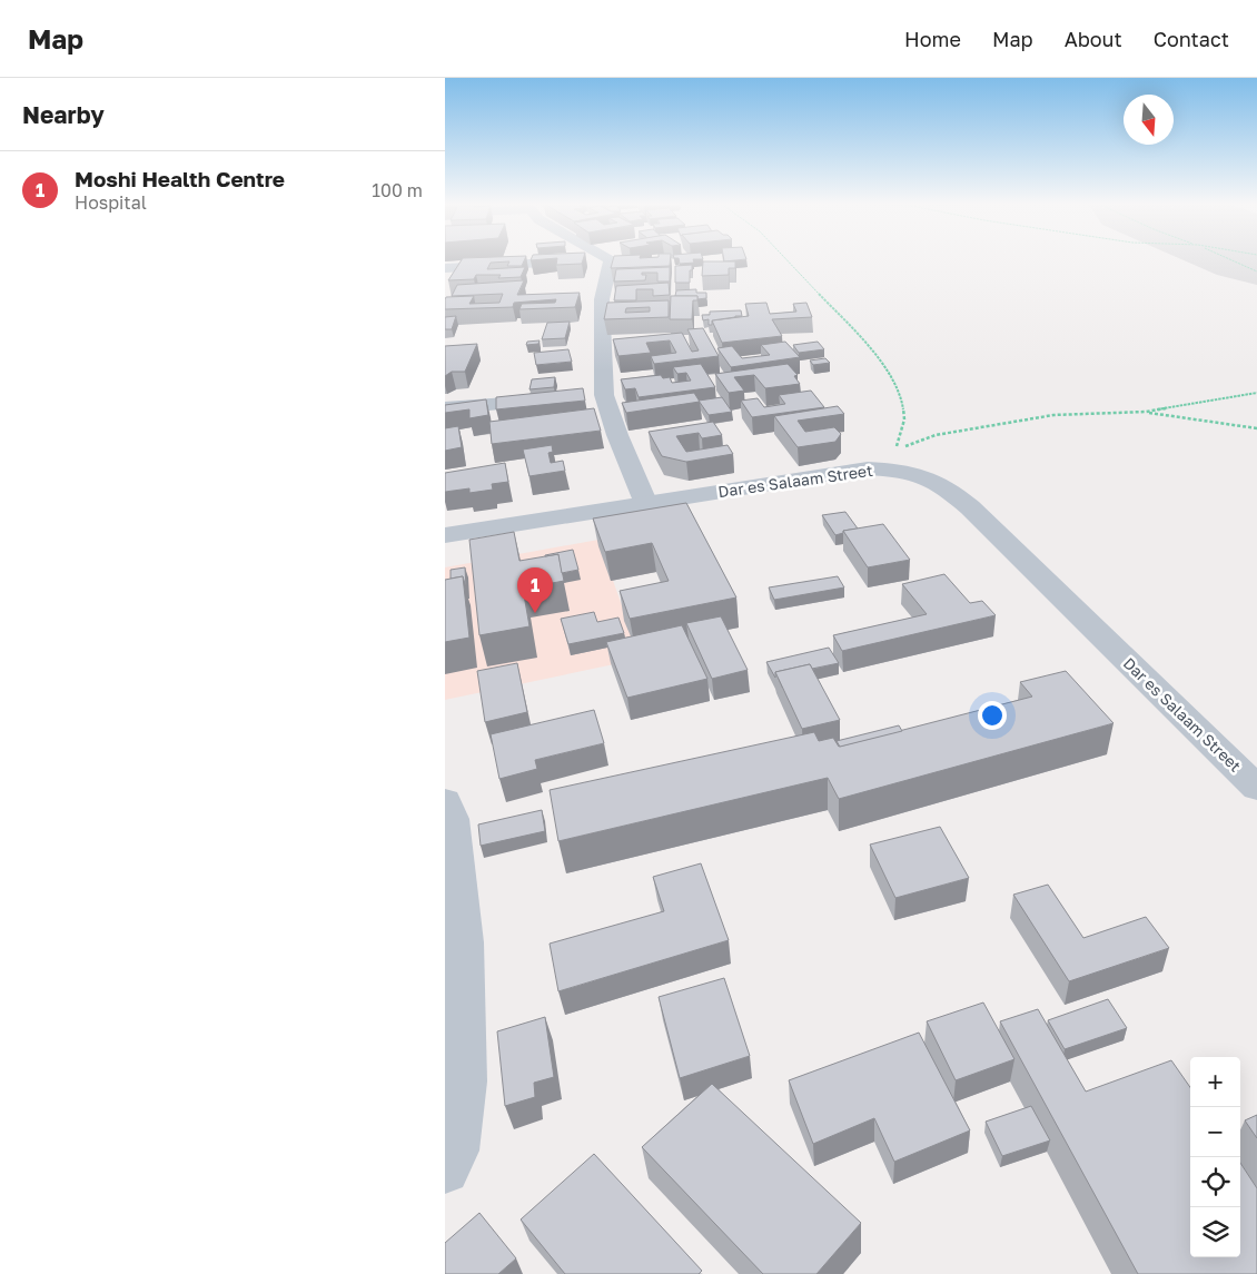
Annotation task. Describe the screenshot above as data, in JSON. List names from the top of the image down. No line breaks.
{"streets":{"street":["Dar es Salaam Street"]},"north":"bottom","page":{"header":"Map","nav":["Home","Map","About","Contact"],"heading":"Nearby","list":[{"mark":"1","name":"Moshi Health Centre","note":"Hospital","value":"100 m"}],"pins":"1","map_buttons":["+","−"]}}
